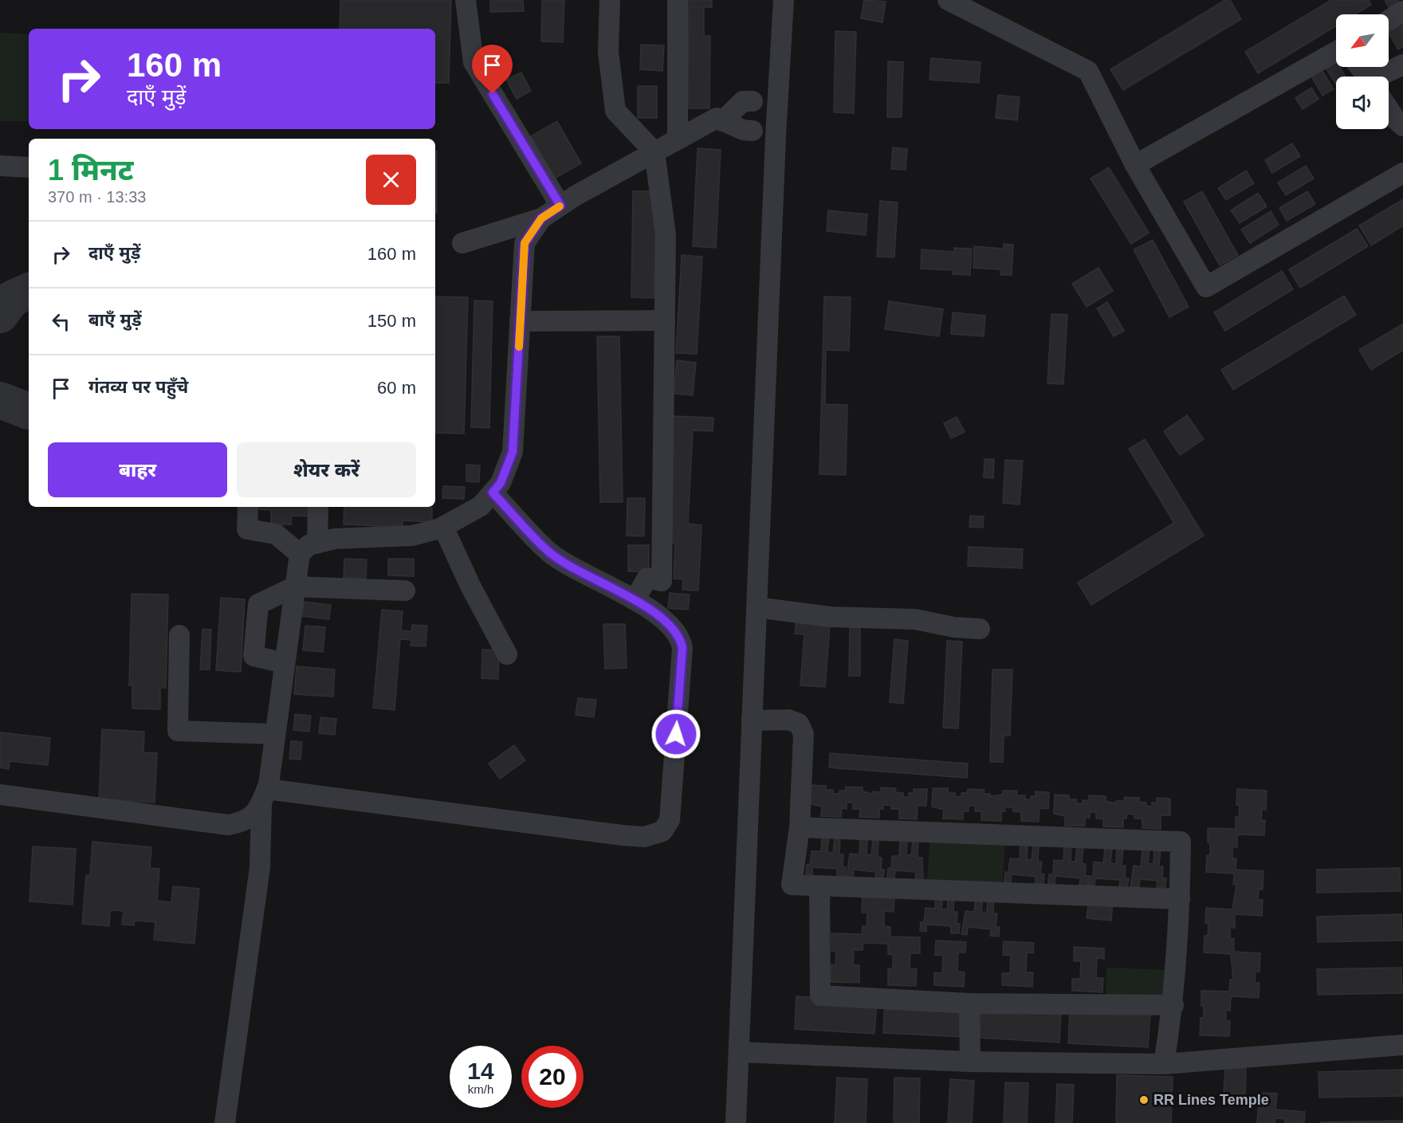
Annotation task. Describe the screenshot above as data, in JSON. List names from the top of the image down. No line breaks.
{"places":["RR Lines Temple"],"north":"bottom left","page":{"turn":["160 m","दाएँ मुड़ें"],"heading":["1 मिनट","370 m · 13:33"],"list":[{"name":"दाएँ मुड़ें","value":"160 m"},{"name":"बाएँ मुड़ें","value":"150 m"},{"name":"गंतव्य पर पहुँचे","value":"60 m"}],"buttons":["बाहर","शेयर करें"],"speed":"14 km/h","limit":"20"}}
